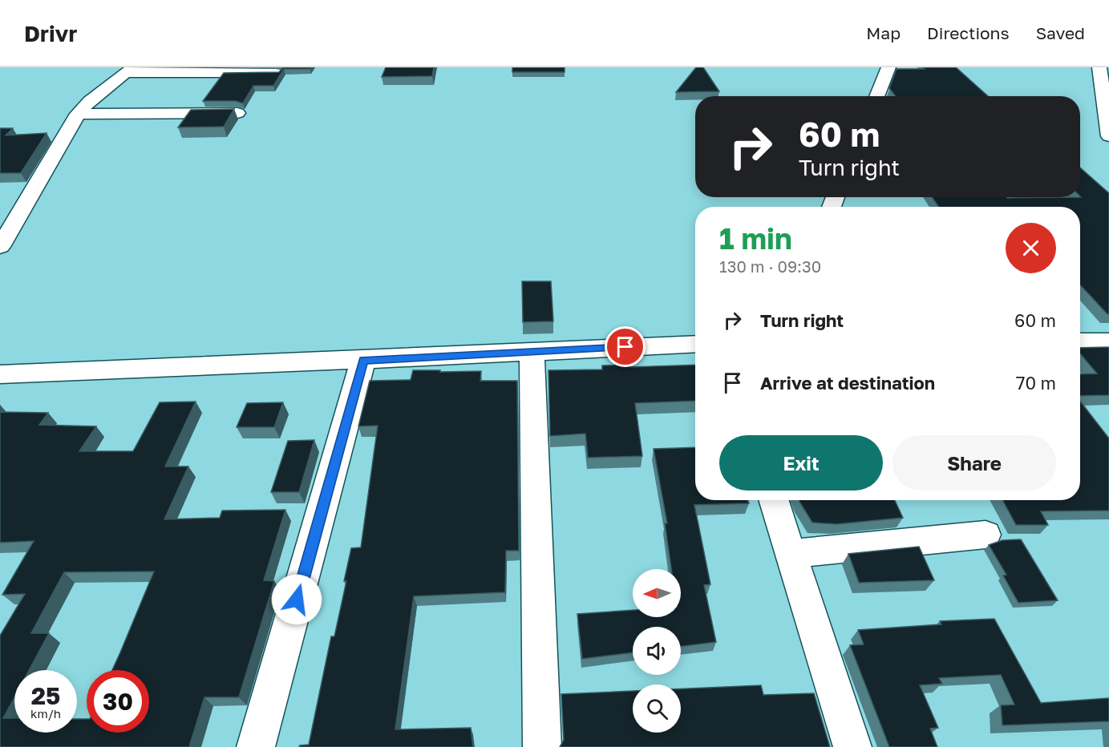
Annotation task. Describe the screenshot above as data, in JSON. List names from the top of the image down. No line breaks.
{"north":"left","page":{"header":"Drivr","nav":["Map","Directions","Saved"],"turn":["60 m","Turn right"],"heading":["1 min","130 m · 09:30"],"list":[{"name":"Turn right","value":"60 m"},{"name":"Arrive at destination","value":"70 m"}],"buttons":["Exit","Share"],"speed":"25 km/h","limit":"30"}}
